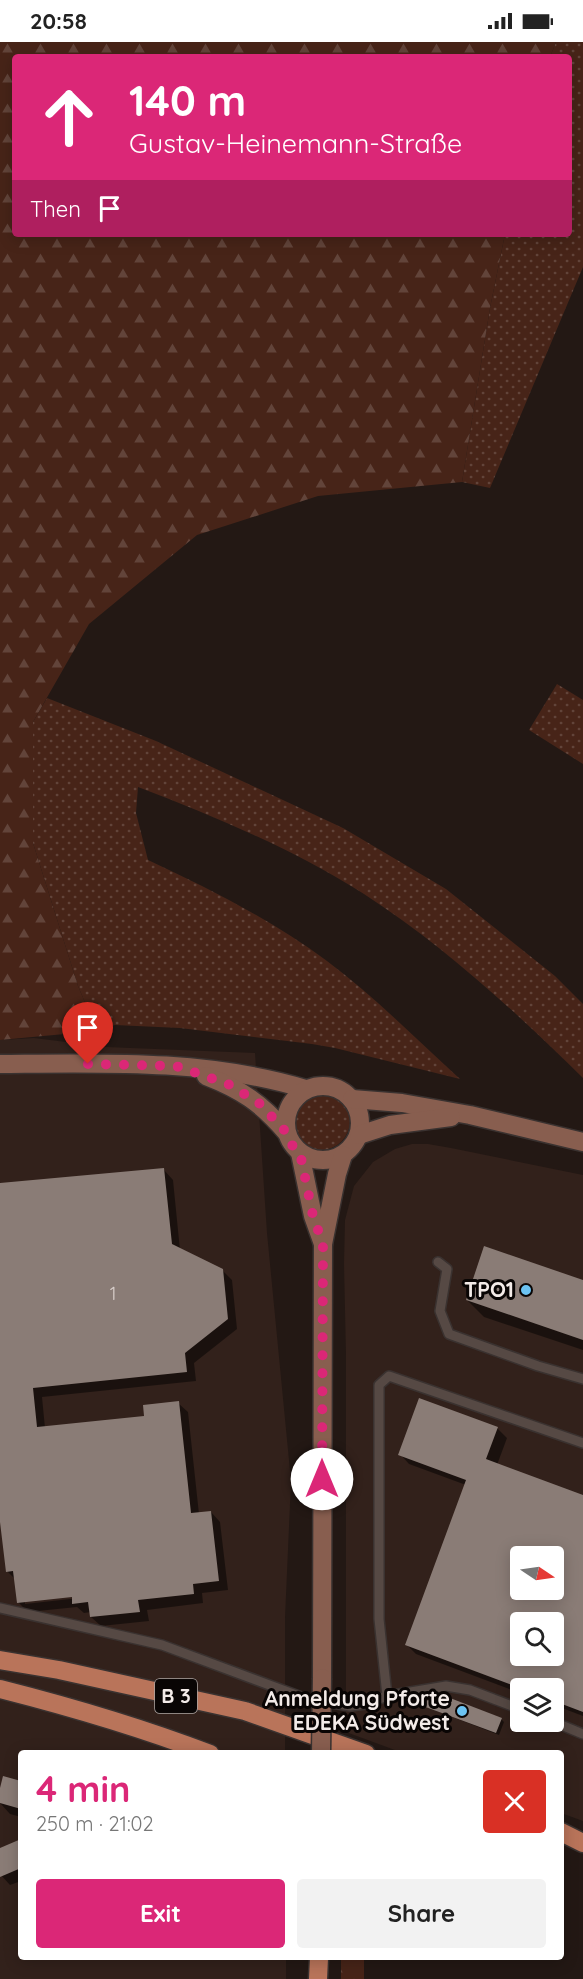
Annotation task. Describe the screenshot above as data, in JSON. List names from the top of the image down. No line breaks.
{"streets":{"main road":["B 3"]},"places":["TPO1","Anmeldung Pforte EDEKA Südwest"],"house_numbers":["1"],"north":"right","page":{"status":"20:58","turn":["140 m","Gustav-Heinemann-Straße"],"then":"Then","heading":["4 min","250 m · 21:02"],"buttons":["Exit","Share"]}}
